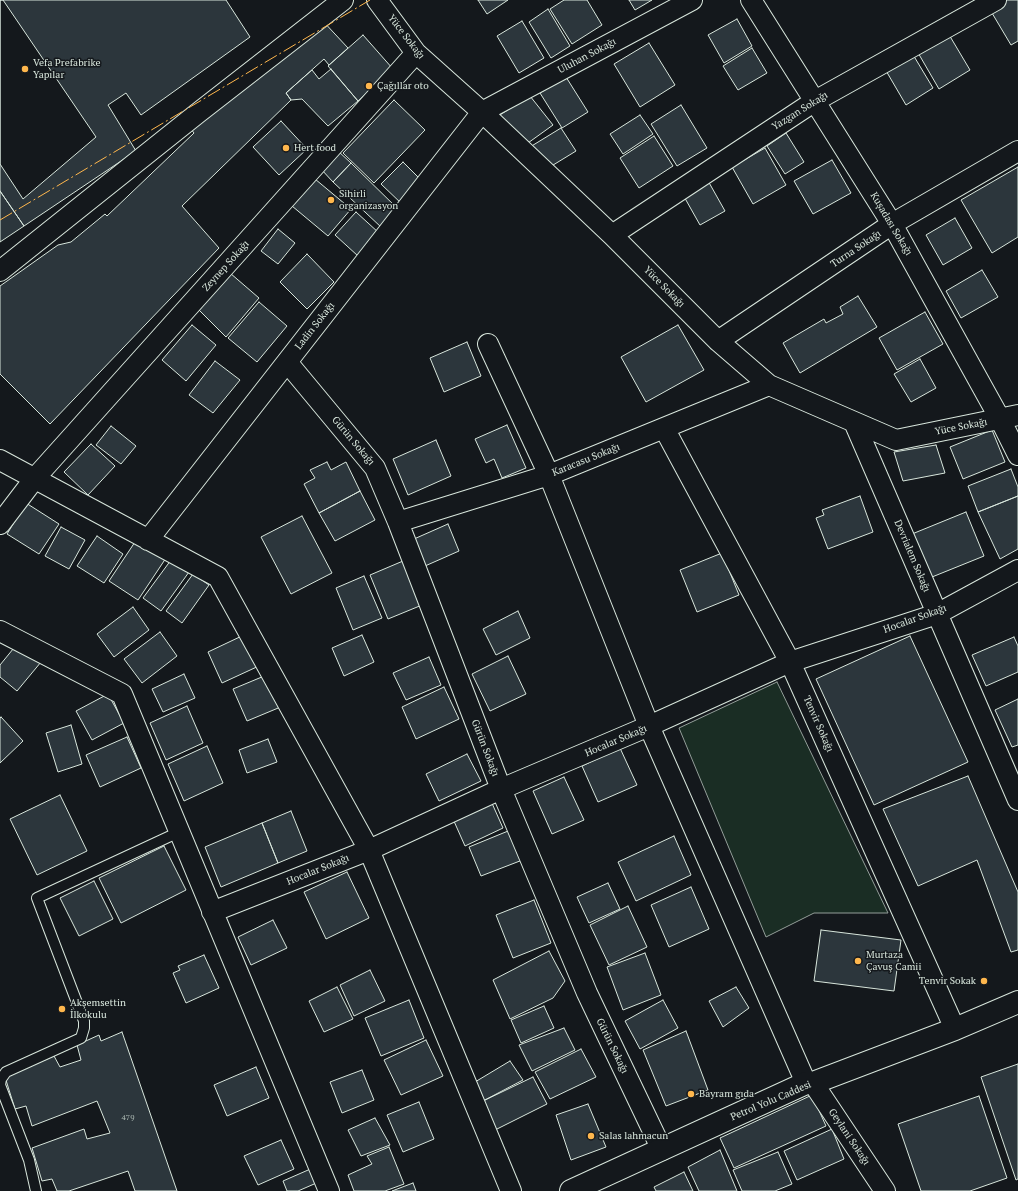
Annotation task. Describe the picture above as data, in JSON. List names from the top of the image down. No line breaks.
{"streets":{"main road":["Petrol Yolu Caddesi"],"street":["Yüce Sokağı","Uluhan Sokağı","Yazgan Sokağı","Kuşadası Sokağı","Turna Sokağı","Zeynep Sokağı","Ladin Sokağı","Gürün Sokağı","Karacasu Sokağı","Devrialem Sokağı","Hocalar Sokağı","Tenvir Sokağı","Geylani Sokağı"]},"crossings":[["Yüce Sokağı","Uluhan Sokağı"],["Yüce Sokağı","Yazgan Sokağı"],["Yüce Sokağı","Kuşadası Sokağı"],["Yüce Sokağı","Turna Sokağı"],["Yüce Sokağı","Zeynep Sokağı"],["Yüce Sokağı","Ladin Sokağı"],["Yüce Sokağı","Karacasu Sokağı"],["Yüce Sokağı","Devrialem Sokağı"],["Uluhan Sokağı","Ladin Sokağı"],["Yazgan Sokağı","Kuşadası Sokağı"],["Kuşadası Sokağı","Turna Sokağı"],["Ladin Sokağı","Gürün Sokağı"],["Gürün Sokağı","Karacasu Sokağı"],["Gürün Sokağı","Hocalar Sokağı"],["Gürün Sokağı","Petrol Yolu Caddesi"],["Karacasu Sokağı","Tenvir Sokağı"],["Karacasu Sokağı","Geylani Sokağı"],["Devrialem Sokağı","Hocalar Sokağı"],["Hocalar Sokağı","Tenvir Sokağı"],["Hocalar Sokağı","Geylani Sokağı"],["Tenvir Sokağı","Petrol Yolu Caddesi"],["Petrol Yolu Caddesi","Geylani Sokağı"]],"places":["Vefa Prefabrike Yapılar","Çağıllar oto","Hert food","Sihirli organizasyon","Murtaza Çavuş Camii","Tenvir Sokak","Akşemsettin İlkokulu","Bayram gıda","Salas lahmacun"],"house_numbers":["479"]}
